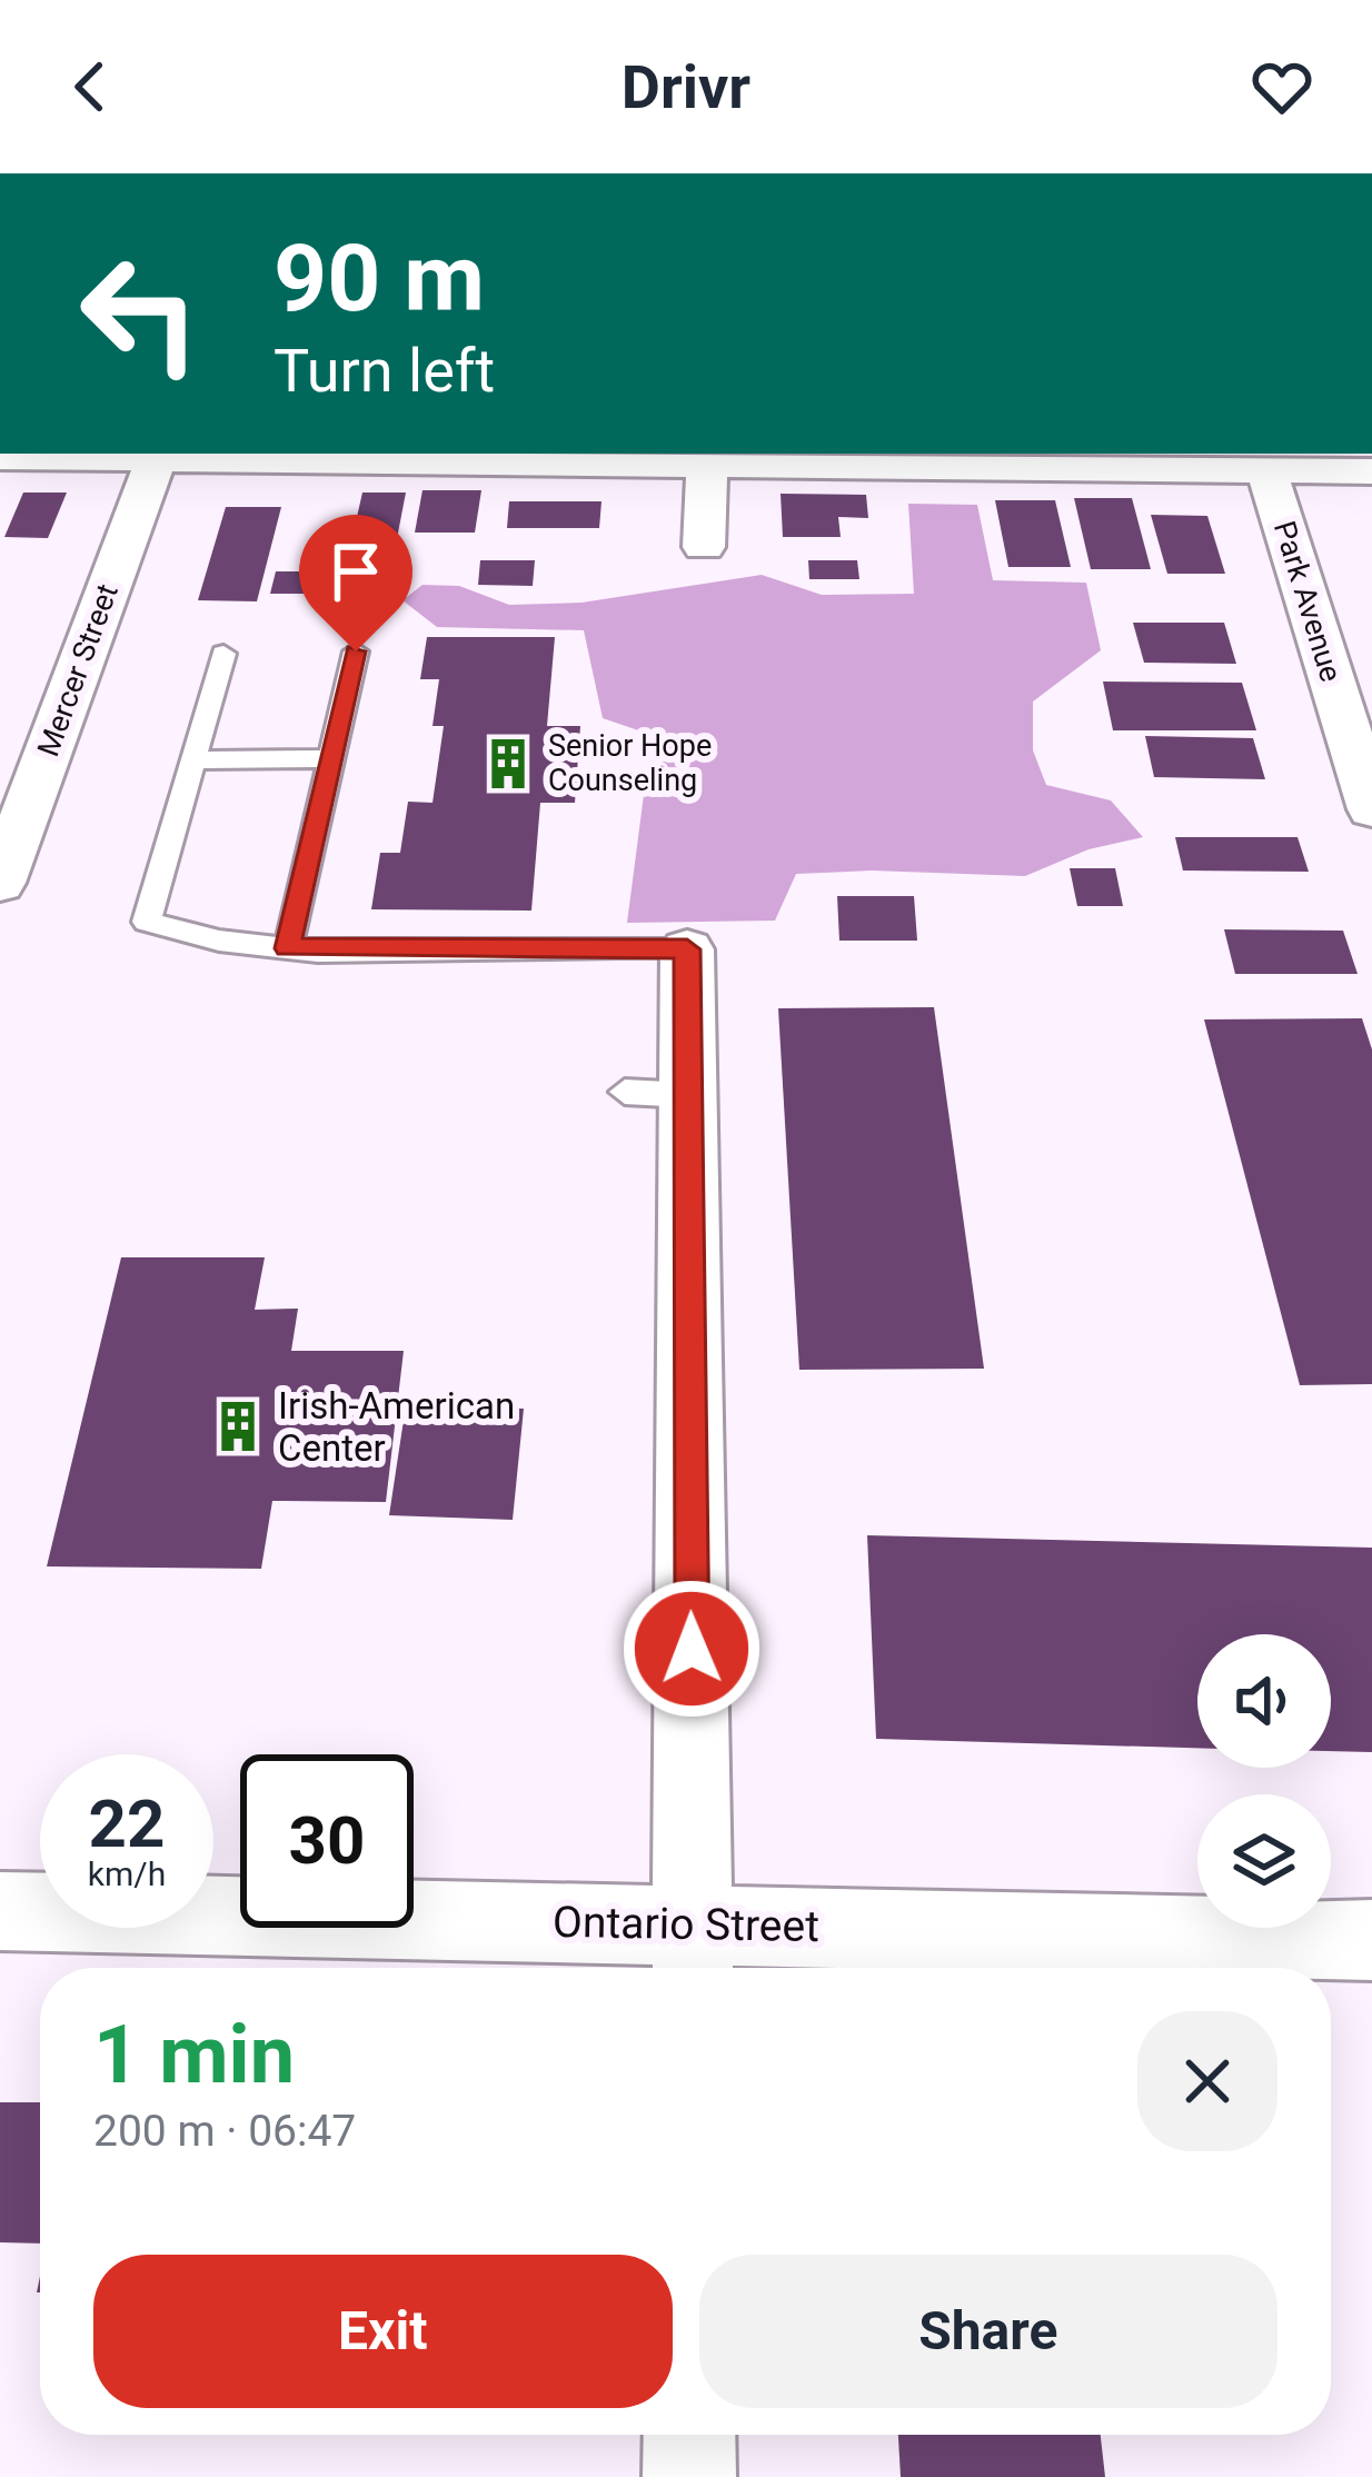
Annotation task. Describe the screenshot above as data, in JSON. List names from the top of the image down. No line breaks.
{"streets":{"street":["Park Avenue","Mercer Street","Ontario Street"]},"places":{"building":["Senior Hope Counseling","Irish-American Center"]},"page":{"header":"Drivr","turn":["90 m","Turn left"],"speed":"22 km/h","limit":"30","heading":["1 min","200 m · 06:47"],"buttons":["Exit","Share"]}}
